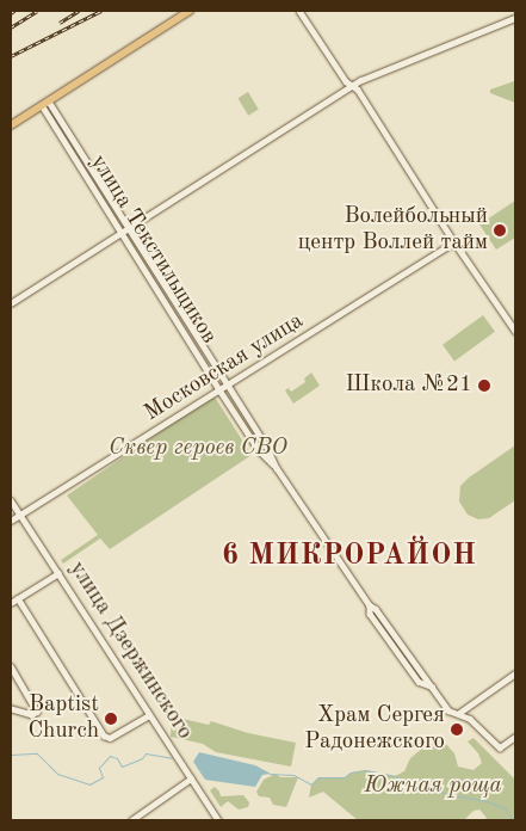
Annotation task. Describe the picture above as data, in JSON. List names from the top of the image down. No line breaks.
{"streets":{"street":["улица Текстильщиков","Московская улица","улица Дзержинского"]},"crossings":[["улица Текстильщиков","Московская улица"],["Московская улица","улица Дзержинского"]],"districts":["6 МИКРОРАЙОН"],"parks":["Сквер героев СВО","Южная роща"],"places":["Волейбольный центр Воллей тайм","Школа №21","Baptist Church","Храм Сергея Радонежского"]}
